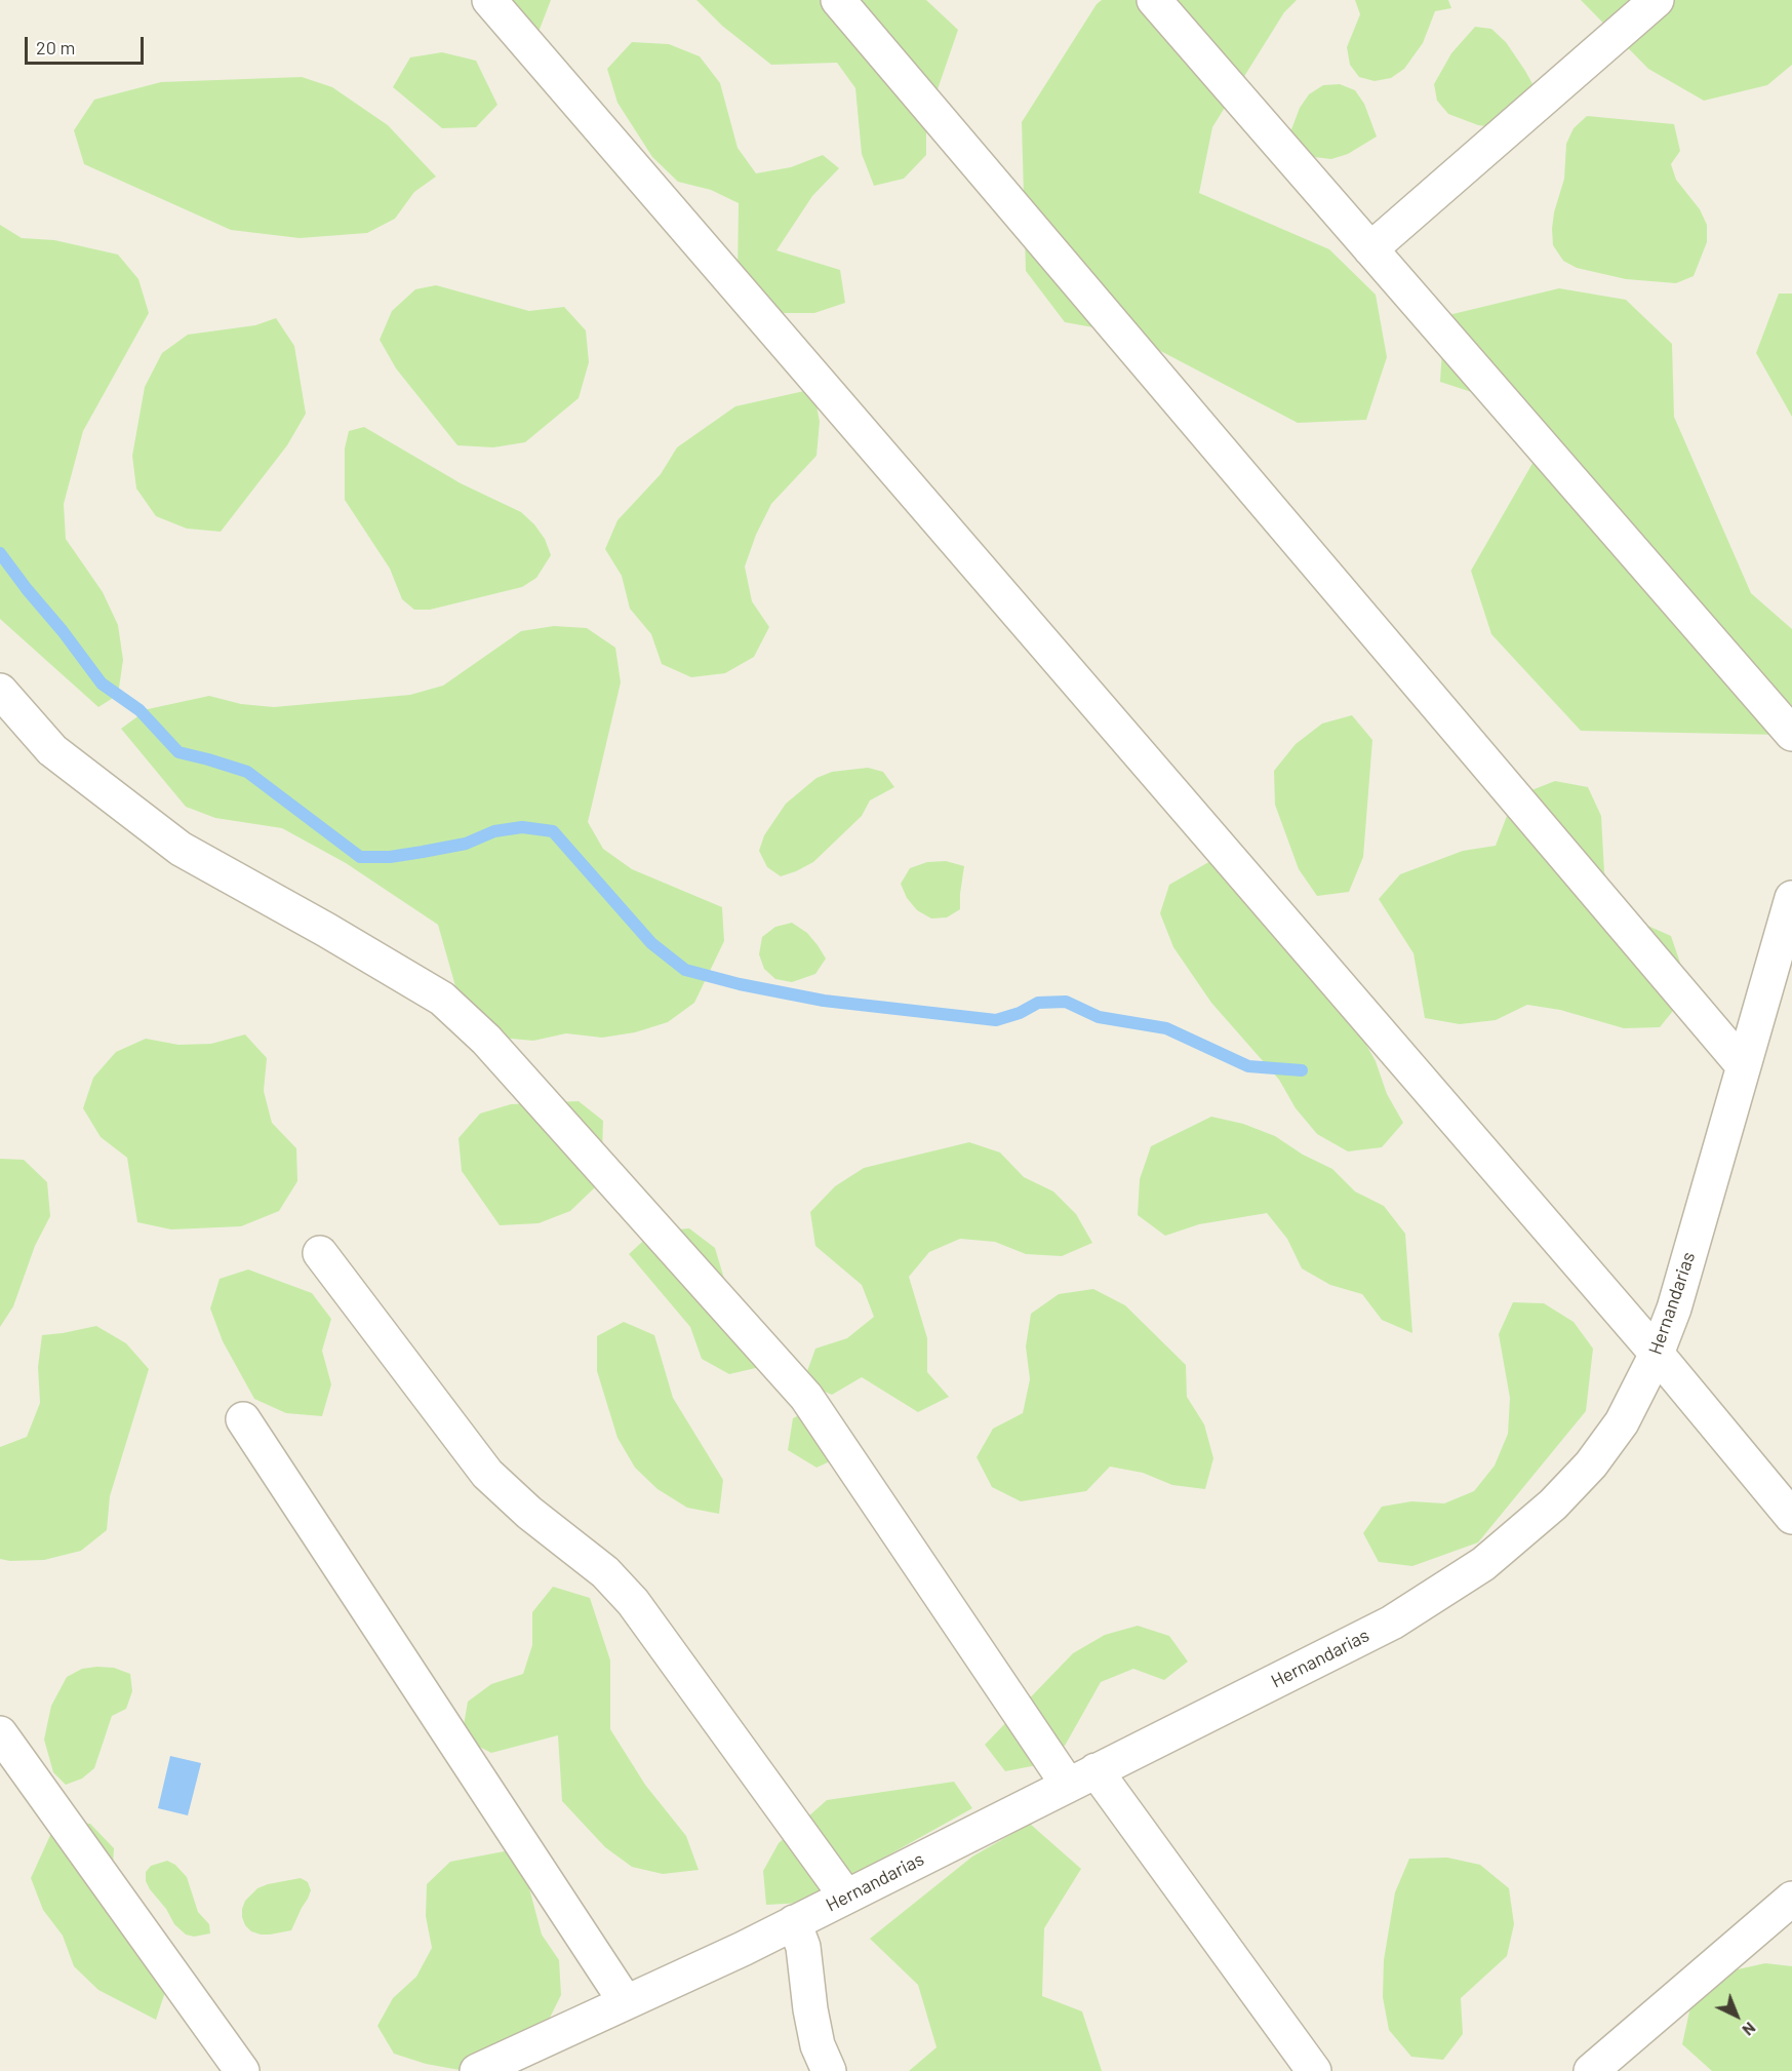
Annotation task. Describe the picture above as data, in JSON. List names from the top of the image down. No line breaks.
{"streets":{"street":["Hernandarias"]},"scale_bar":"20 m","north":"bottom right"}
